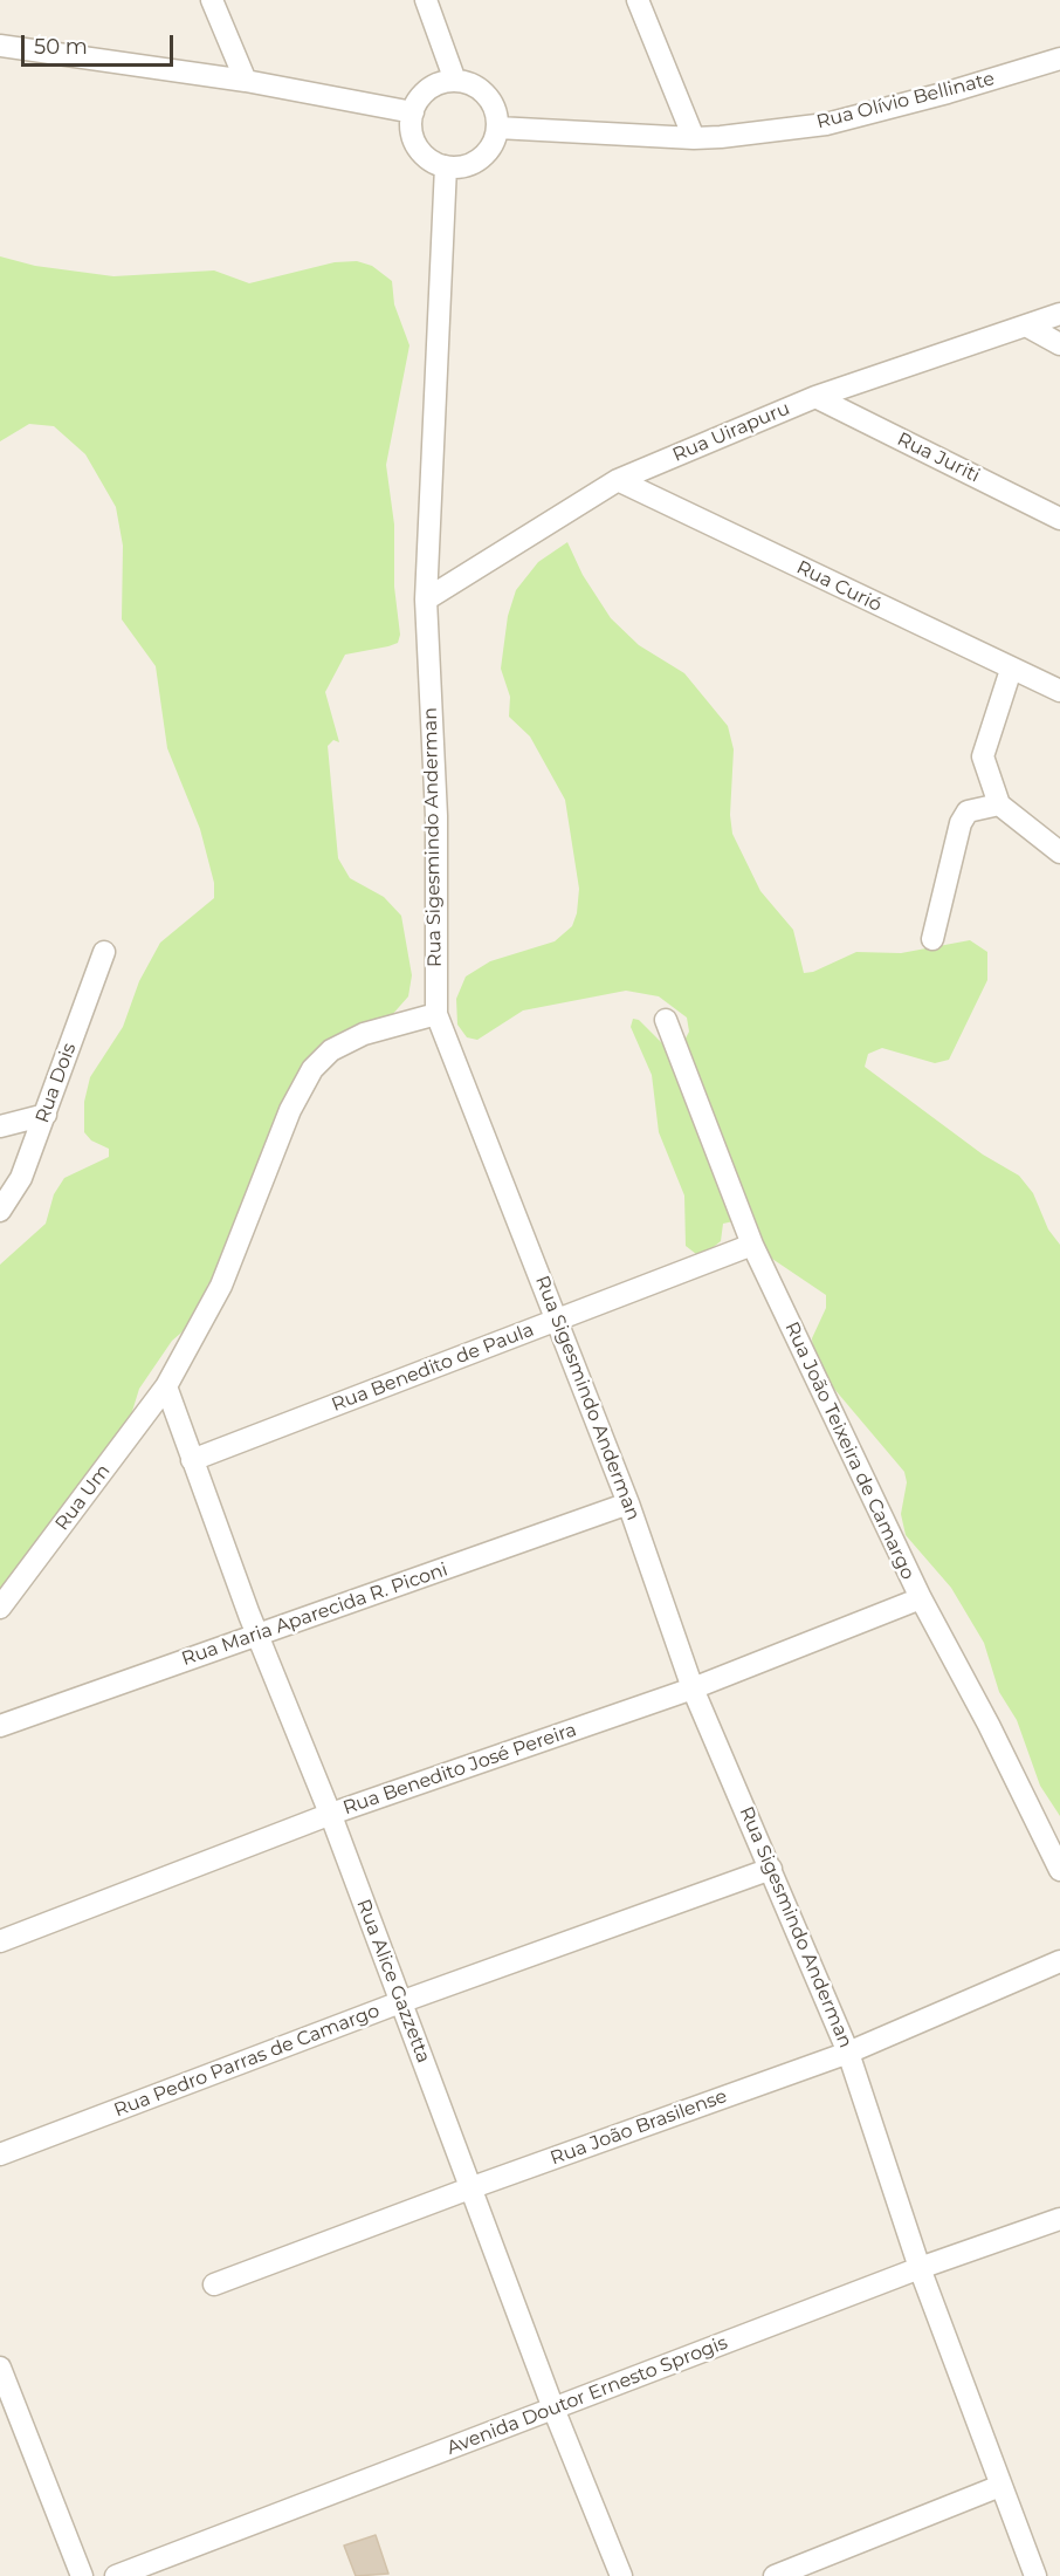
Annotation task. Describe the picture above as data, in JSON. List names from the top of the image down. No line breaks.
{"streets":{"street":["Rua Olívio Bellinate","Rua Uirapuru","Rua Juriti","Rua Curió","Rua Sigesmindo Anderman","Rua Dois","Rua Benedito de Paula","Rua João Teixeira de Camargo","Rua Um","Rua Maria Aparecida R. Piconi","Rua Benedito José Pereira","Rua Alice Gazzetta","Rua Pedro Parras de Camargo","Rua João Brasilense","Avenida Doutor Ernesto Sprogis"]},"crossings":[["Rua Olívio Bellinate","Rua Sigesmindo Anderman"],["Rua Uirapuru","Rua Juriti"],["Rua Uirapuru","Rua Curió"],["Rua Uirapuru","Rua Sigesmindo Anderman"],["Rua Sigesmindo Anderman","Rua Benedito de Paula"],["Rua Sigesmindo Anderman","Rua Um"],["Rua Sigesmindo Anderman","Rua Maria Aparecida R. Piconi"],["Rua Sigesmindo Anderman","Rua Benedito José Pereira"],["Rua Sigesmindo Anderman","Rua Pedro Parras de Camargo"],["Rua Sigesmindo Anderman","Rua João Brasilense"],["Rua Sigesmindo Anderman","Avenida Doutor Ernesto Sprogis"],["Rua Benedito de Paula","Rua João Teixeira de Camargo"],["Rua Benedito de Paula","Rua Alice Gazzetta"],["Rua João Teixeira de Camargo","Rua Benedito José Pereira"],["Rua Um","Rua Alice Gazzetta"],["Rua Maria Aparecida R. Piconi","Rua Alice Gazzetta"],["Rua Benedito José Pereira","Rua Alice Gazzetta"],["Rua Alice Gazzetta","Rua Pedro Parras de Camargo"],["Rua Alice Gazzetta","Rua João Brasilense"],["Rua Alice Gazzetta","Avenida Doutor Ernesto Sprogis"]],"scale_bar":"50 m"}
